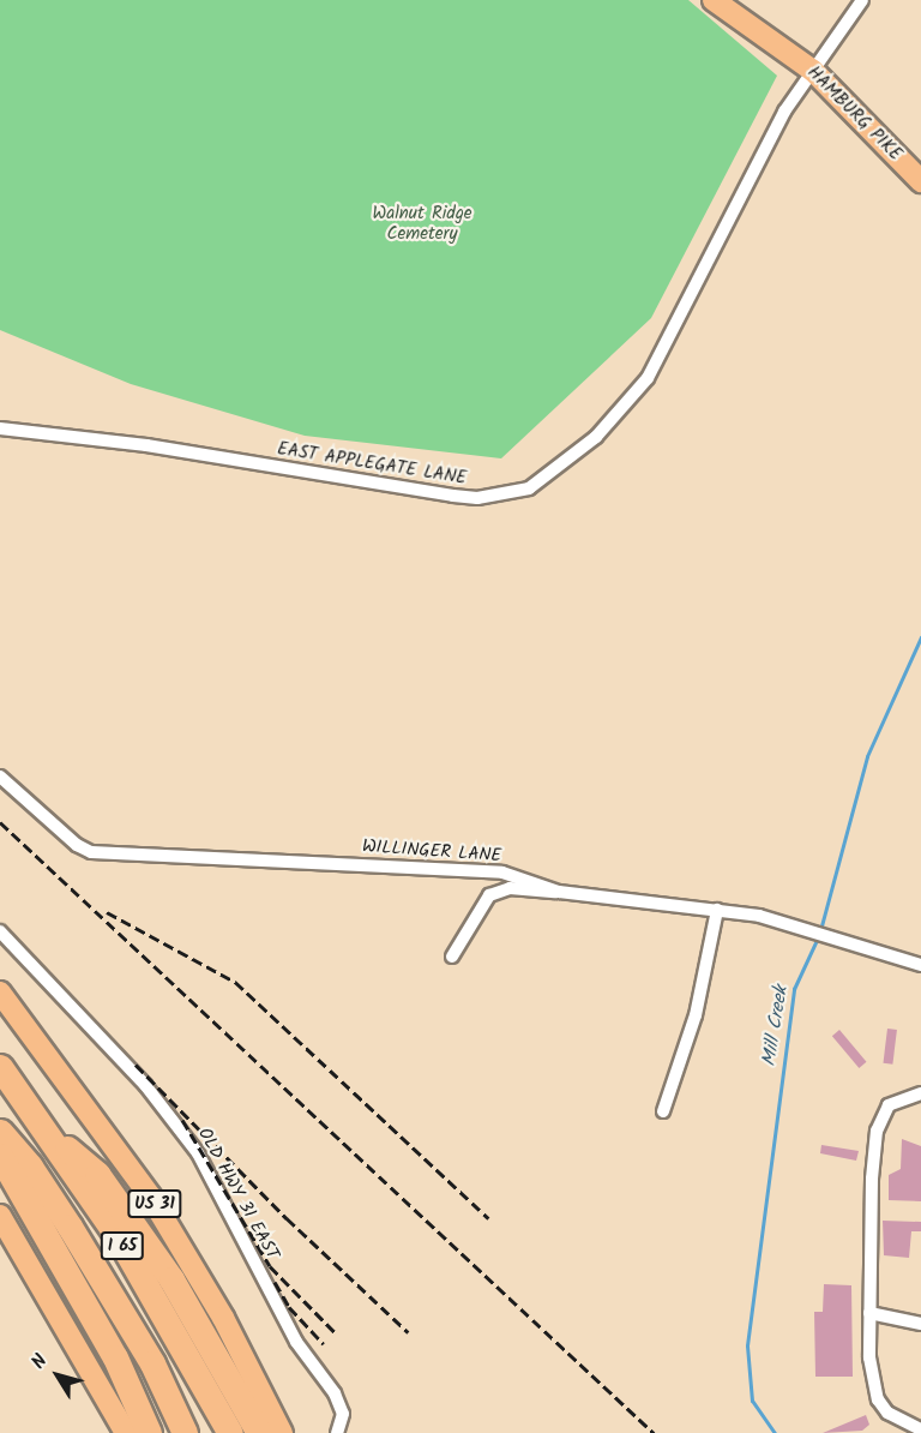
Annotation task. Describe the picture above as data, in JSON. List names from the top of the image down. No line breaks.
{"streets":{"highway":["I 65"],"main road":["HAMBURG PIKE","US 31"],"street":["EAST APPLEGATE LANE","WILLINGER LANE","OLD HWY 31 EAST"]},"crossings":[["HAMBURG PIKE","EAST APPLEGATE LANE"]],"water":["Mill Creek"],"parks":["Walnut Ridge Cemetery"],"north":"top left"}
